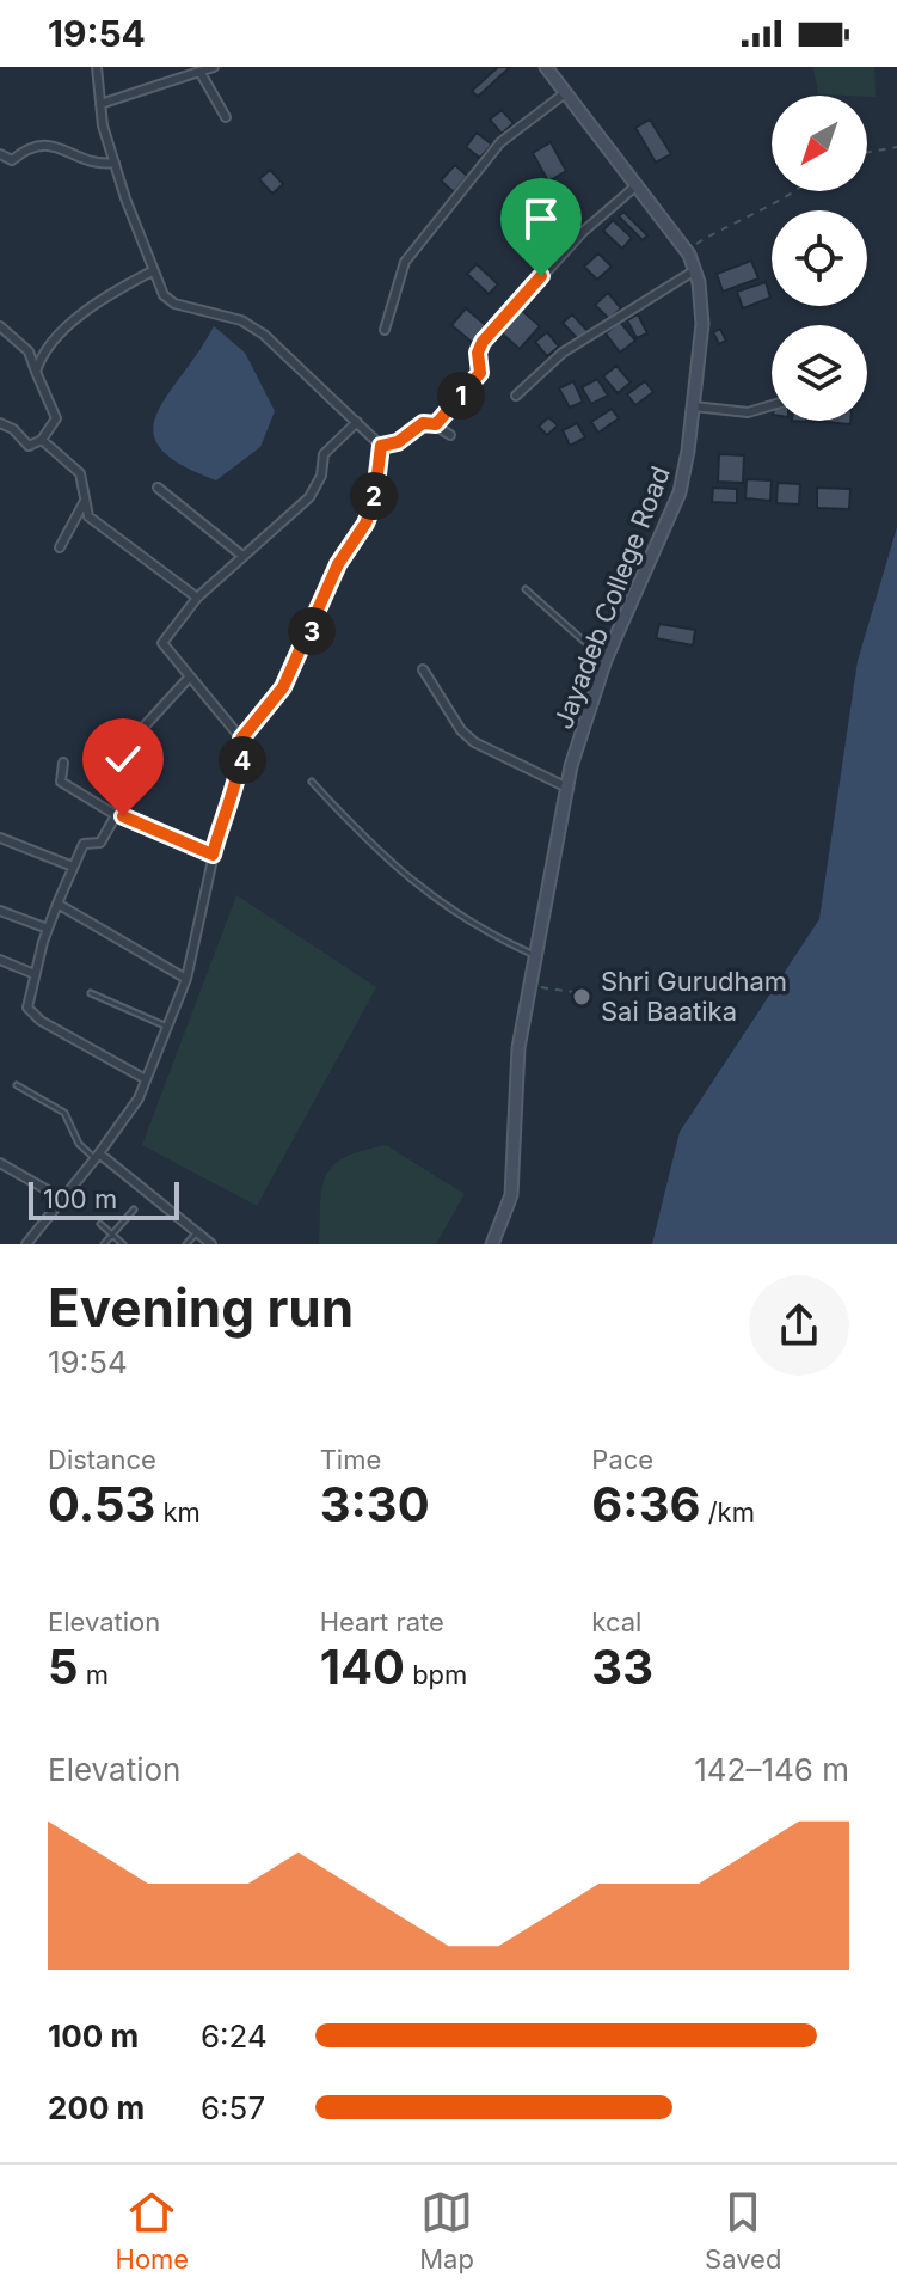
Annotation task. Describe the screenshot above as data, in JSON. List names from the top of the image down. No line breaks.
{"streets":{"street":["Jayadeb College Road"]},"places":["Shri Gurudham Sai Baatika"],"scale_bar":"100 m","north":"bottom left","page":{"status":"19:54","pins":["1","2","3","4"],"scale":"100 m","heading":["Evening run","19:54"],"stats":[["Distance","0.53 km"],["Time","3:30"],["Pace","6:36 /km"],["Elevation","5 m"],["Heart rate","140 bpm"],["kcal","33"]],"chart":["Elevation","142–146 m"],"list":[{"name":"100 m","note":"6:24"},{"name":"200 m","note":"6:57"}],"tabs":["Home","Map","Saved"]}}
